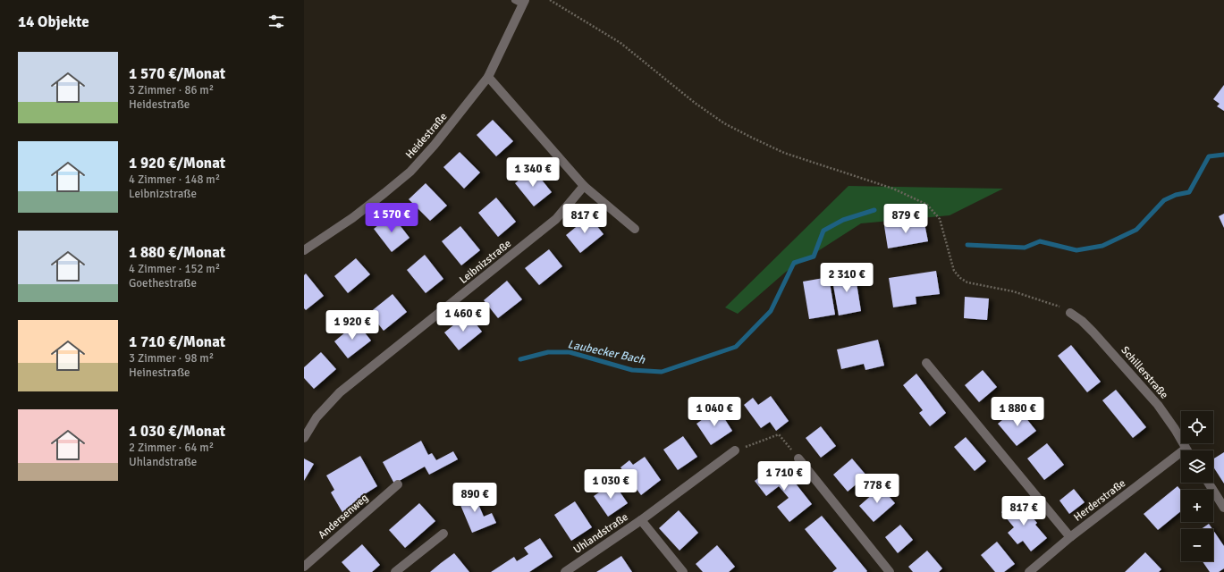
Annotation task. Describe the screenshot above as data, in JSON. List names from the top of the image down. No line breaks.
{"streets":{"street":["Heidestraße","Leibnizstraße","Schillerstraße","Herderstraße","Andersenweg","Uhlandstraße"]},"crossings":[["Schillerstraße","Herderstraße"]],"water":["Laubecker Bach"],"page":{"heading":"14 Objekte","list":[{"name":"1 570 €/Monat","note":"3 Zimmer · 86 m² · Heidestraße"},{"name":"1 920 €/Monat","note":"4 Zimmer · 148 m² · Leibnizstraße"},{"name":"1 880 €/Monat","note":"4 Zimmer · 152 m² · Goethestraße"},{"name":"1 710 €/Monat","note":"3 Zimmer · 98 m² · Heinestraße"},{"name":"1 030 €/Monat","note":"2 Zimmer · 64 m² · Uhlandstraße"}],"price":["1 340 €","1 570 €","817 €","879 €","2 310 €","1 460 €","1 920 €","1 040 €","1 880 €","1 710 €","1 030 €","778 €","890 €","817 €"],"map_buttons":["+","−"]}}
